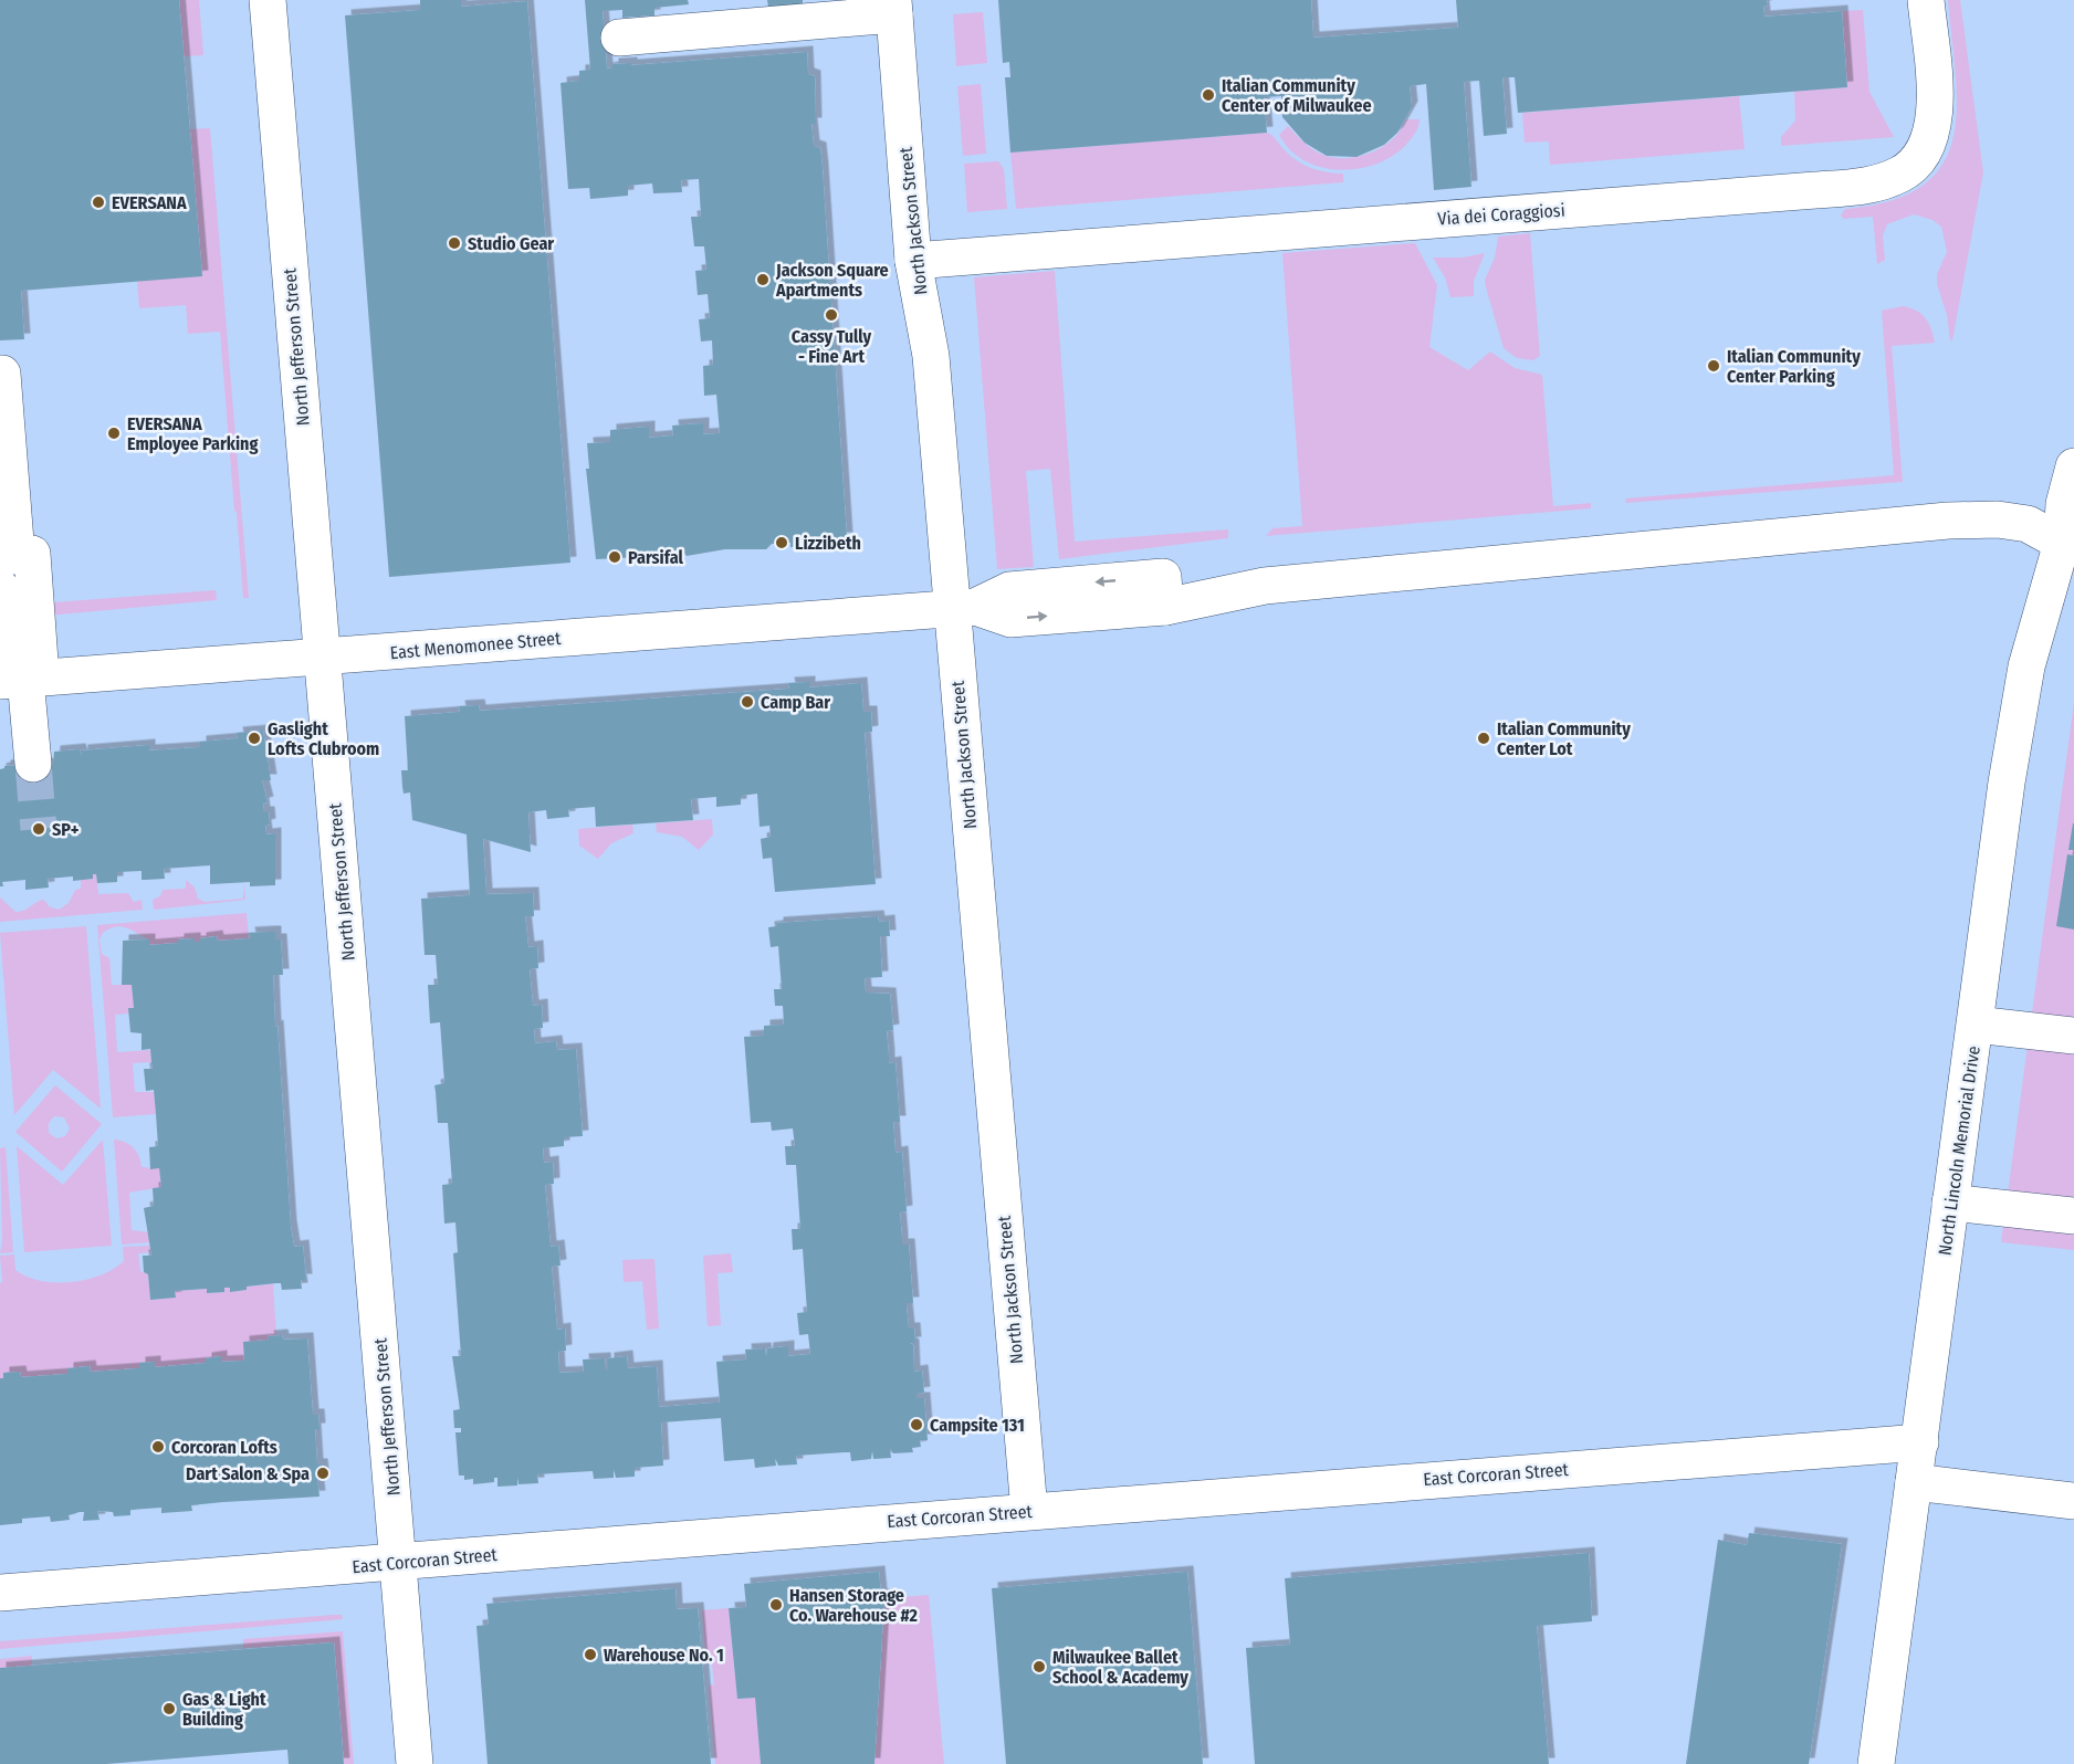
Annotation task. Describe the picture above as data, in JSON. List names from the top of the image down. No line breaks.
{"streets":{"street":["Via dei Coraggiosi","North Jackson Street","North Jefferson Street","East Menomonee Street","North Lincoln Memorial Drive","East Corcoran Street"]},"crossings":[["Via dei Coraggiosi","North Jackson Street"],["North Jackson Street","East Menomonee Street"],["North Jackson Street","East Corcoran Street"],["North Jefferson Street","East Menomonee Street"],["North Jefferson Street","East Corcoran Street"],["North Lincoln Memorial Drive","East Corcoran Street"]],"places":["Italian Community Center of Milwaukee","EVERSANA","Studio Gear","Jackson Square Apartments","Cassy Tully - Fine Art","Italian Community Center Parking","EVERSANA Employee Parking","Lizzibeth","Parsifal","Camp Bar","Gaslight Lofts Clubroom","Italian Community Center Lot","SP+","Campsite 131","Corcoran Lofts","Dart Salon & Spa","Hansen Storage Co. Warehouse #2","Warehouse No. 1","Milwaukee Ballet School & Academy","Gas & Light Building"]}
